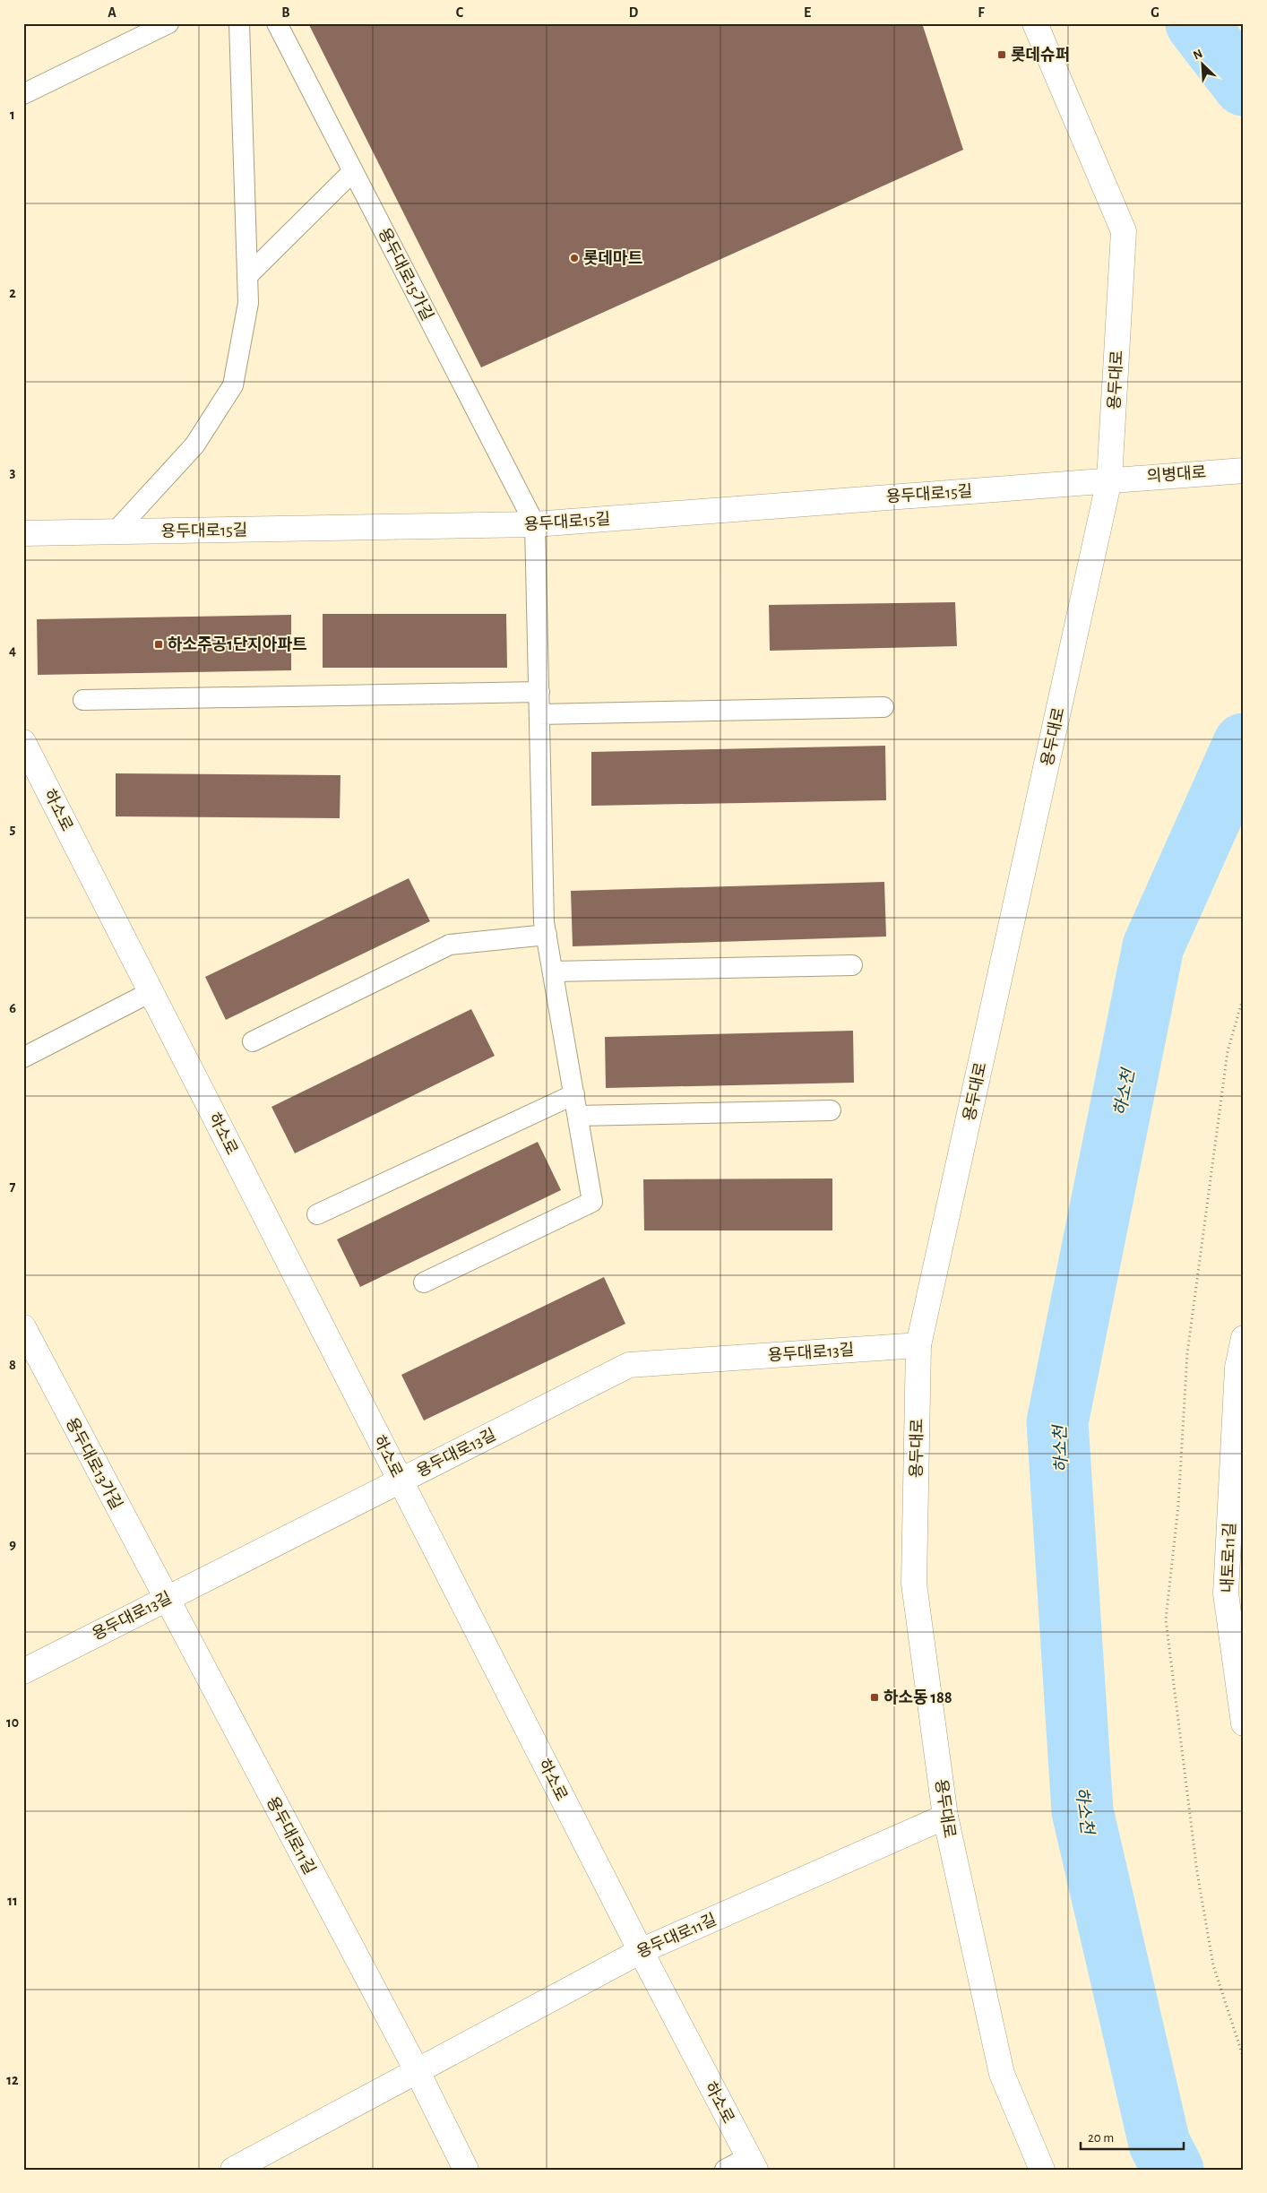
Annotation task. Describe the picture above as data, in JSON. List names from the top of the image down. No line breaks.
{"streets":{"street":["용두대로","의병대로","용두대로15길","하소로","용두대로13길","용두대로13가길","내토로11길","용두대로11길"],"lane":["용두대로15가길"]},"crossings":[["용두대로15가길","용두대로15길"],["용두대로","의병대로"],["용두대로","용두대로15길"],["용두대로","용두대로13길"],["용두대로","용두대로11길"],["의병대로","용두대로15길"],["하소로","용두대로13길"],["하소로","용두대로11길"],["용두대로13길","용두대로13가길"],["용두대로13길","용두대로11길"],["용두대로13가길","용두대로11길"]],"water":["하소천"],"places":{"transit":["롯데슈퍼","하소주공1단지아파트","하소동 188"],"other":["롯데마트"]},"scale_bar":"20 m","north":"top left","grid":{"columns":["A","B","C","D","E","F","G"],"rows":["1","2","3","4","5","6","7","8","9","10","11","12"]}}
